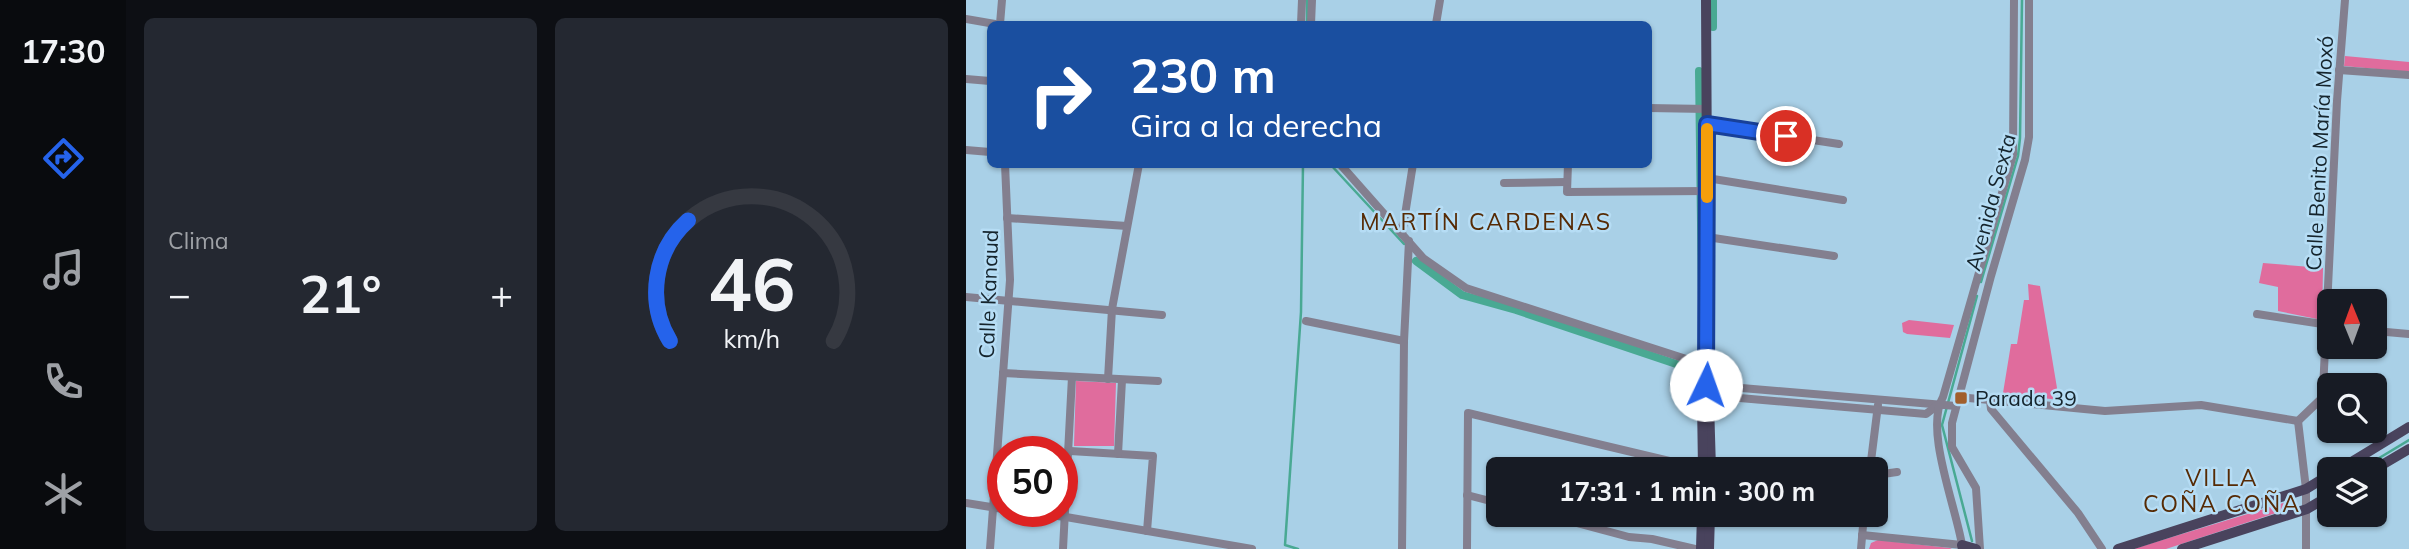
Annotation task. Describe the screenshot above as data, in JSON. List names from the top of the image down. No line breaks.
{"streets":{"street":["Calle Benito María Moxó","Avenida Sexta","Calle Kanaud"]},"districts":["MARTÍN CARDENAS","VILLA COÑA COÑA"],"places":{"transit":["Parada 39"]},"north":"top","page":{"tabs":"17:30","tile":"Clima","turn":["230 m","Gira a la derecha"],"heat":["−","21°","+"],"limit":"50","trip":"17:31 · 1 min · 300 m","gauge":["46","km/h"]}}
